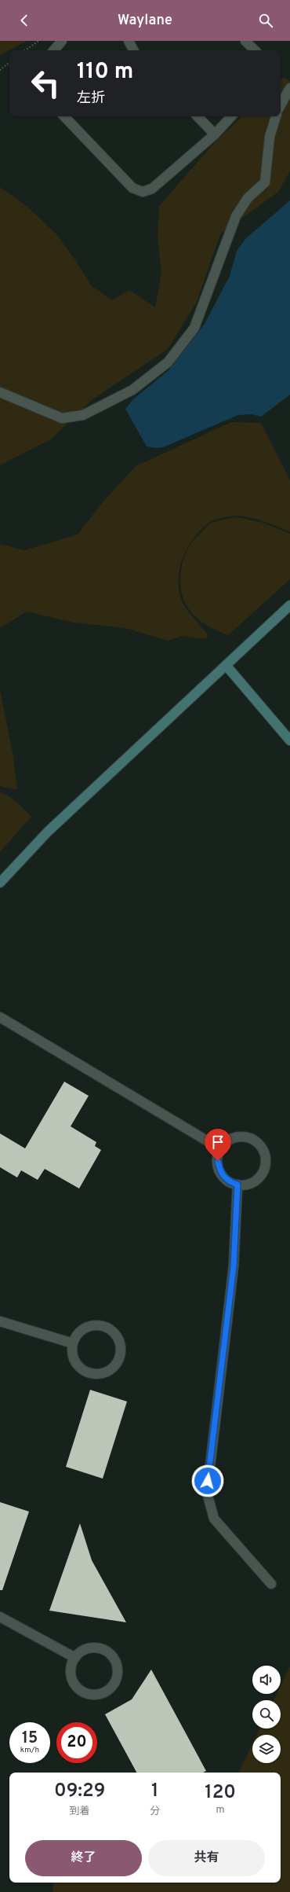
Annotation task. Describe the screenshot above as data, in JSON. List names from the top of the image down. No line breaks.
{"page":{"header":"Waylane","turn":["110 m","左折"],"speed":"15 km/h","limit":"20","eta":["09:29","到着","1","分","120","m"],"buttons":["終了","共有"]}}
